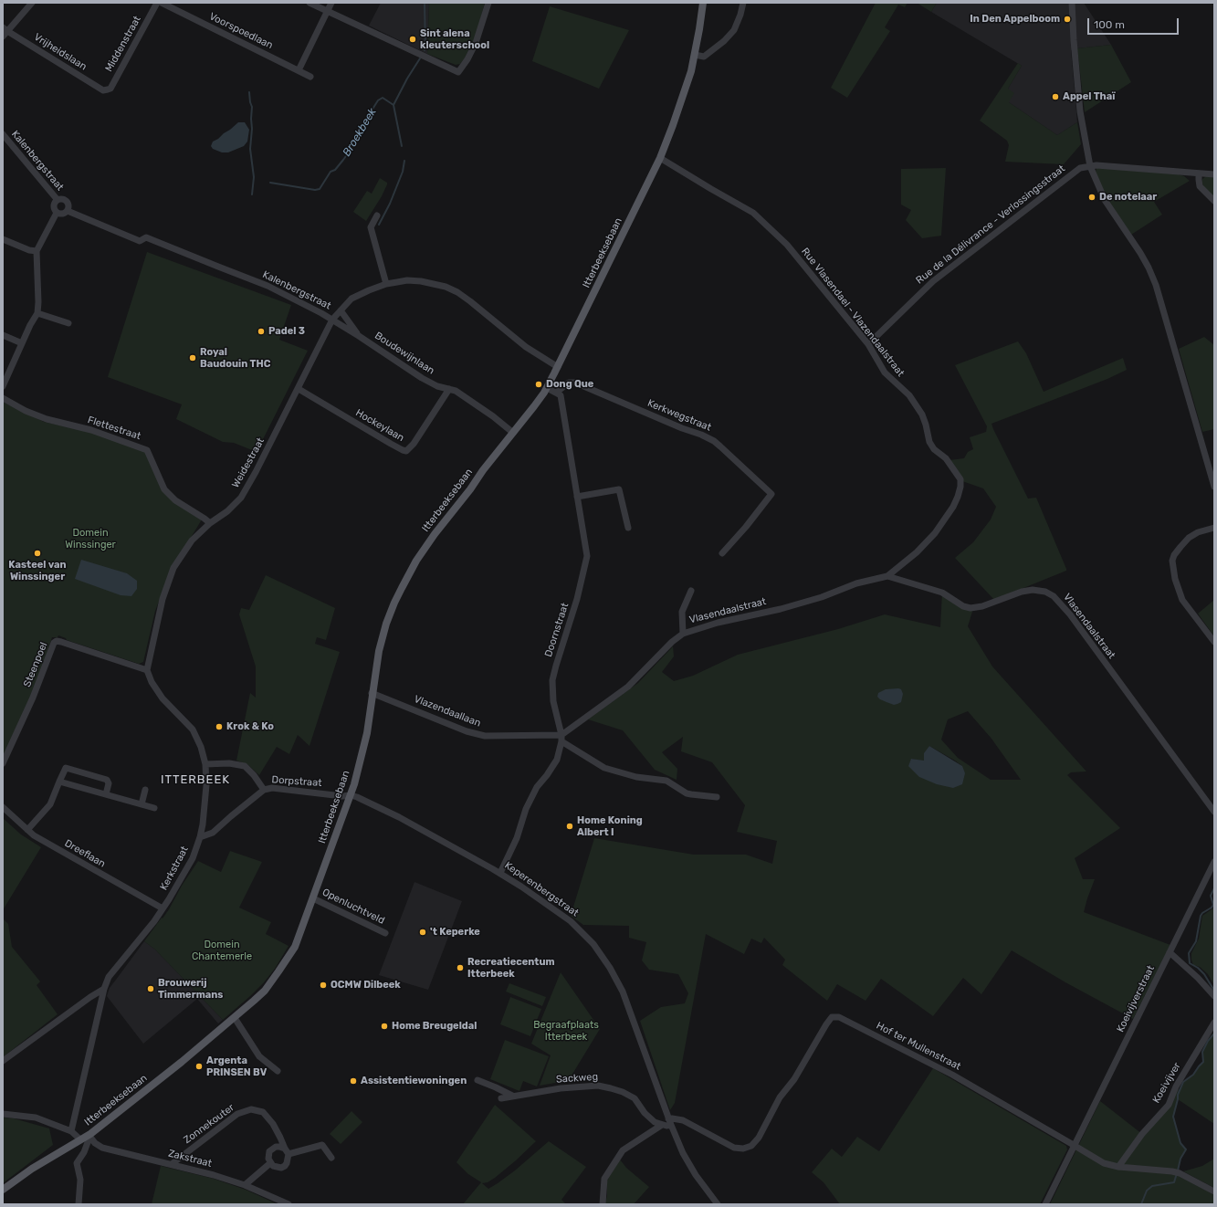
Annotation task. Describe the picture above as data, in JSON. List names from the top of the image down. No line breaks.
{"streets":{"main road":["Itterbeeksebaan"],"street":["Voorspoedlaan","Middenstraat","Vrijheidslaan","Kalenbergstraat","Rue de la Délivrance - Verlossingsstraat","Rue Vlasendael - Vlazendaalstraat","Boudewijnlaan","Kerkwegstraat","Hockeylaan","Flettestraat","Weidestraat","Vlasendaalstraat","Doornstraat","Steenpoel","Vlazendaallaan","Dorpstraat","Dreeflaan","Kerkstraat","Keperenbergstraat","Openluchtveld","Koeivijverstraat","Hof ter Mullenstraat","Sackweg","Koeivijver","Zonnekouter","Zakstraat"]},"crossings":[["Middenstraat","Vrijheidslaan"],["Kalenbergstraat","Itterbeeksebaan"],["Kalenbergstraat","Boudewijnlaan"],["Kalenbergstraat","Weidestraat"],["Rue de la Délivrance - Verlossingsstraat","Rue Vlasendael - Vlazendaalstraat"],["Itterbeeksebaan","Rue Vlasendael - Vlazendaalstraat"],["Itterbeeksebaan","Boudewijnlaan"],["Itterbeeksebaan","Vlazendaallaan"],["Itterbeeksebaan","Dorpstraat"],["Itterbeeksebaan","Keperenbergstraat"],["Itterbeeksebaan","Openluchtveld"],["Itterbeeksebaan","Zakstraat"],["Rue Vlasendael - Vlazendaalstraat","Vlasendaalstraat"],["Boudewijnlaan","Hockeylaan"],["Boudewijnlaan","Weidestraat"],["Kerkwegstraat","Doornstraat"],["Hockeylaan","Weidestraat"],["Flettestraat","Weidestraat"],["Weidestraat","Steenpoel"],["Weidestraat","Kerkstraat"],["Vlasendaalstraat","Doornstraat"],["Vlasendaalstraat","Vlazendaallaan"],["Doornstraat","Vlazendaallaan"],["Steenpoel","Kerkstraat"],["Dorpstraat","Kerkstraat"],["Dorpstraat","Keperenbergstraat"],["Dreeflaan","Kerkstraat"],["Keperenbergstraat","Hof ter Mullenstraat"],["Koeivijverstraat","Hof ter Mullenstraat"],["Hof ter Mullenstraat","Koeivijver"],["Zonnekouter","Zakstraat"]],"districts":["ITTERBEEK"],"water":["Broekbeek"],"parks":["Domein Winssinger","Domein Chantemerle","Begraafplaats Itterbeek"],"places":["In Den Appelboom","Sint alena kleuterschool","Appel Thaï","De notelaar","Padel 3","Royal Baudouin THC","Dong Que","Kasteel van Winssinger","Krok & Ko","Home Koning Albert I","'t Keperke","Recreatiecentum Itterbeek","OCMW Dilbeek","Brouwerij Timmermans","Home Breugeldal","Argenta PRINSEN BV","Assistentiewoningen"],"scale_bar":"100 m"}
